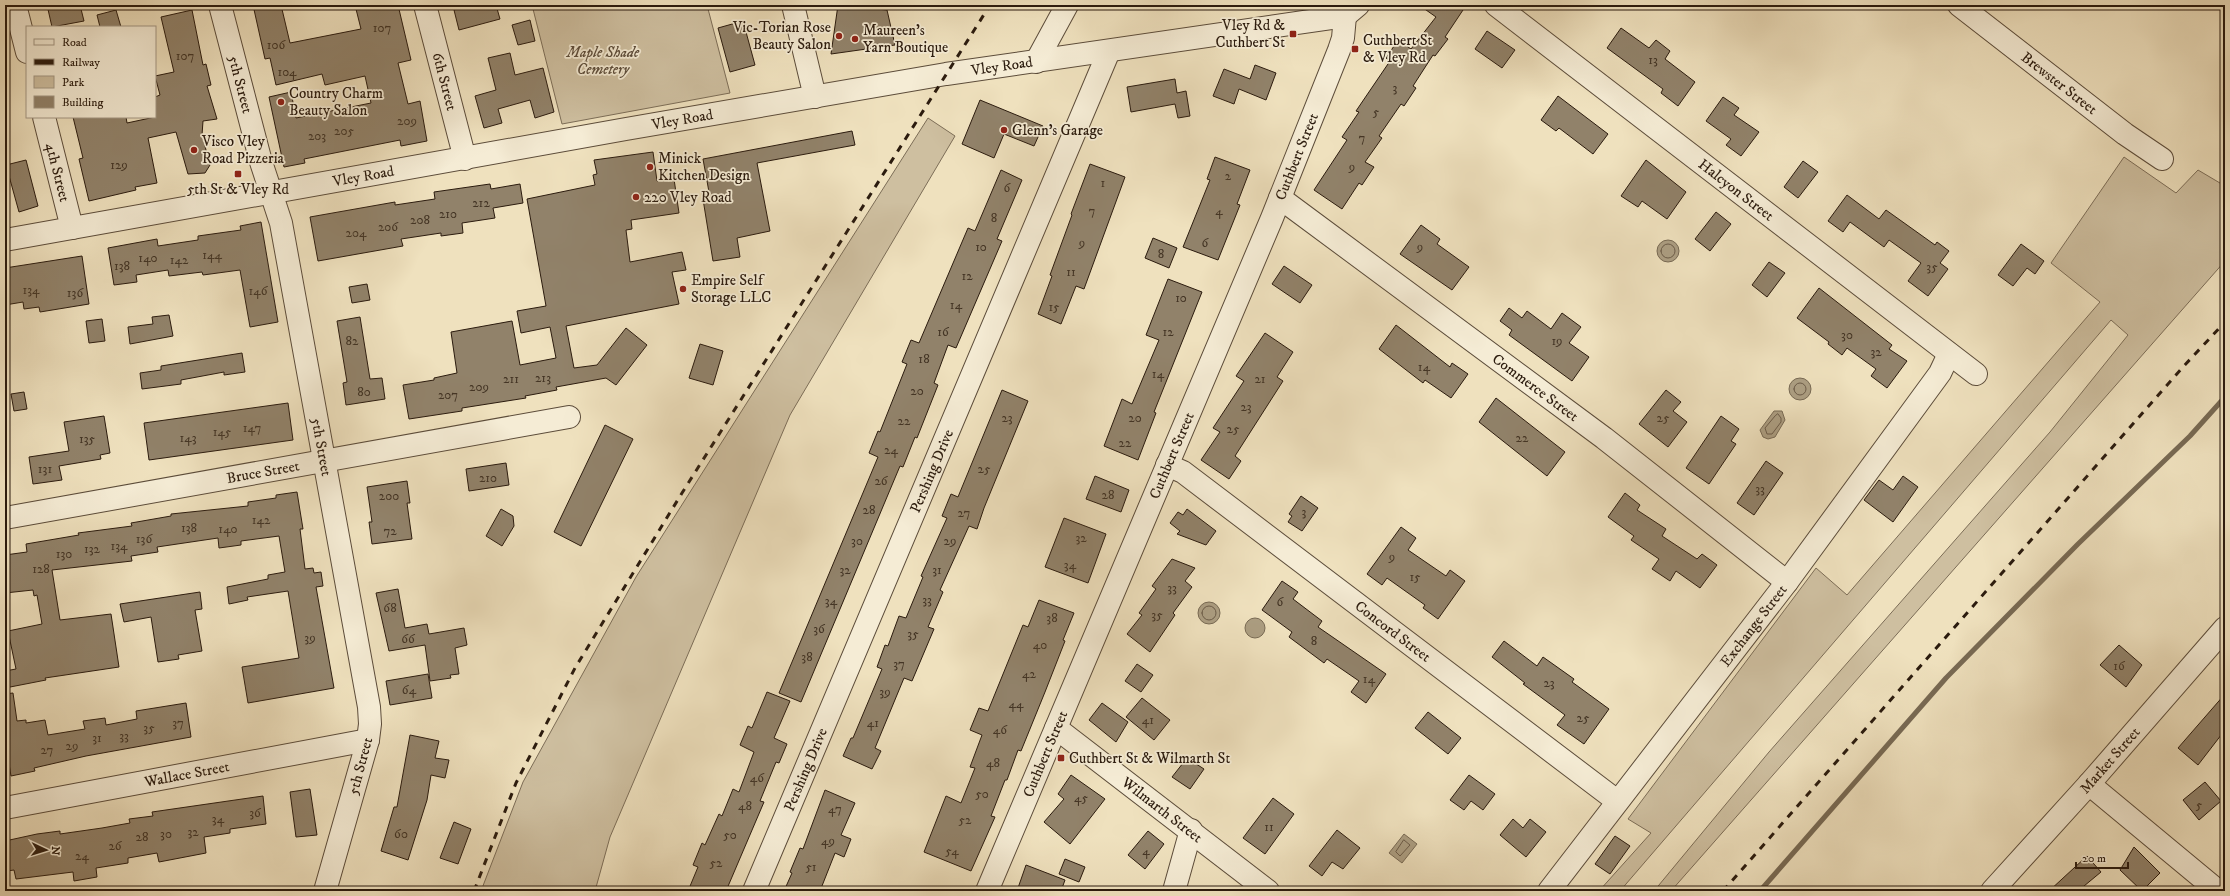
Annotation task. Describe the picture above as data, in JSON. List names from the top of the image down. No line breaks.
{"streets":{"street":["Vley Road","6th Street","Brewster Street","5th Street","Cuthbert Street","4th Street","Halcyon Street","Commerce Street","Pershing Drive","Bruce Street","Exchange Street","Concord Street","Market Street","Wallace Street","Wilmarth Street"]},"crossings":[["Vley Road","6th Street"],["Vley Road","5th Street"],["Vley Road","Cuthbert Street"],["Vley Road","4th Street"],["Vley Road","Pershing Drive"],["5th Street","Bruce Street"],["5th Street","Wallace Street"],["Cuthbert Street","Commerce Street"],["Cuthbert Street","Concord Street"],["Cuthbert Street","Wilmarth Street"],["Halcyon Street","Exchange Street"],["Commerce Street","Exchange Street"],["Exchange Street","Concord Street"]],"parks":["Maple Shade Cemetery"],"places":{"transit":["Vley Rd & Cuthbert St","Cuthbert St & Vley Rd","5th St & Vley Rd","Cuthbert St & Wilmarth St"],"other":["Vic-Torian Rose Beauty Salon","Maureen’s Yarn Boutique","Country Charm Beauty Salon","Glenn's Garage","Visco Vley Road Pizzeria","Minick Kitchen Design","220 Vley Road","Empire Self Storage LLC"]},"house_numbers":["107","106","107","13","104","3","5","209","205","203","7","129","9","2","1","6","212","7","4","210","8","208","206","204","9","6","10","9","8","144","140","142","138","35","11","12","134","146","136","10","14","15","16","12","30","82","19","32","18","14","14","213","211","21","209","20","80","207","23","23","20","25","22","147","25","145","143","22","135","22","24","131","25","210","26","33","28","200","28","3","27","142","138","140","72","32","136","30","29","134","132","130","9","34","128","32","31","15","33","33","34","6","68","35","38","36","35","39","66","8","40","38","37","16","42","14","23","64","39","44","25","41","37","41","35","46","33","31","29","27","48","46","50","45","5","48","47","36","34","52","11","32","30","60","50","28","49","26","54","4","24","52","51"],"legend":["Road","Railway","Park","Building"],"scale_bar":"20 m","north":"right"}
